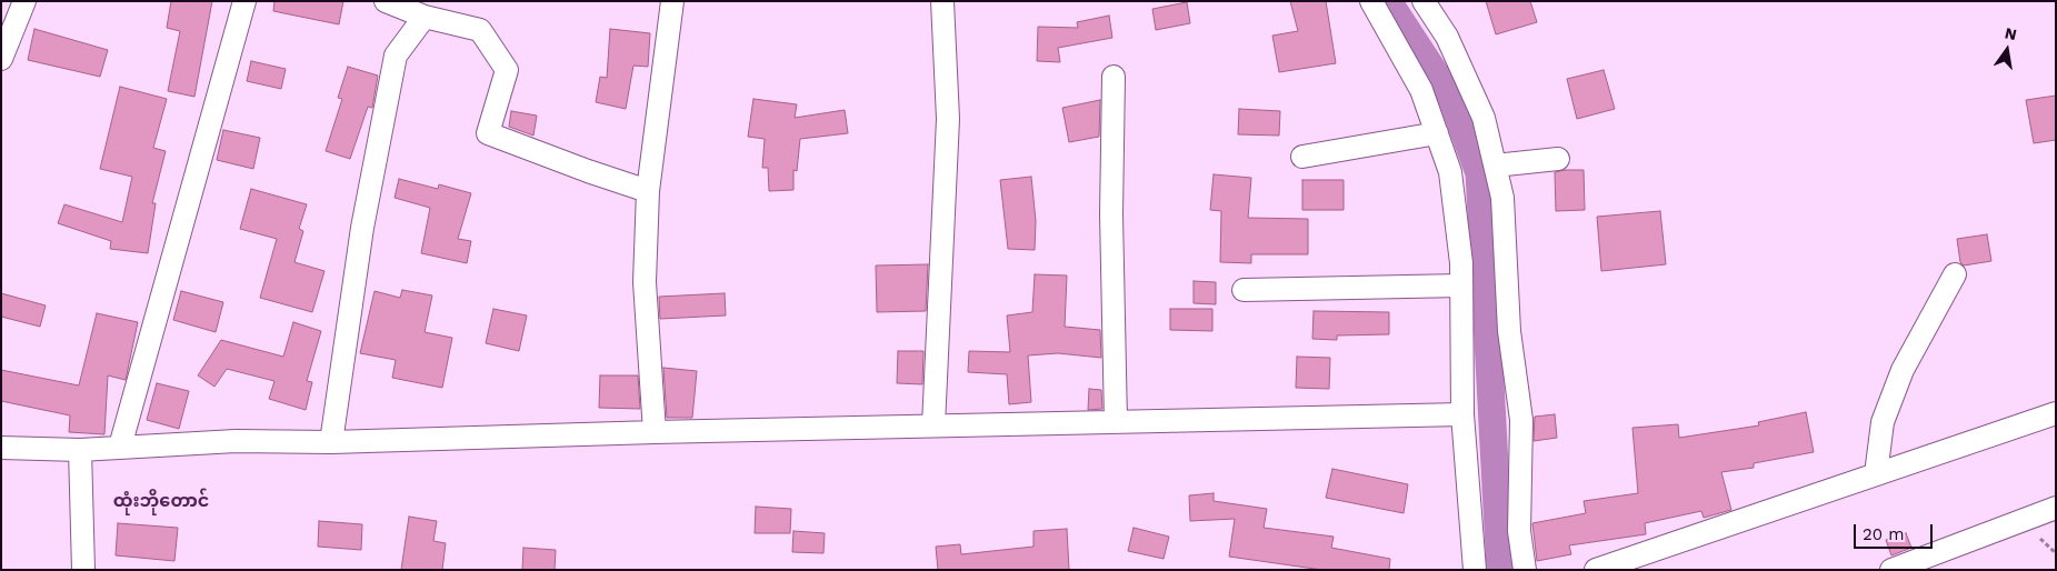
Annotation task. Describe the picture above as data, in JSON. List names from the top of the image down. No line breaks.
{"districts":["ထုံးဘိုတောင်"],"scale_bar":"20 m","north":"top"}
